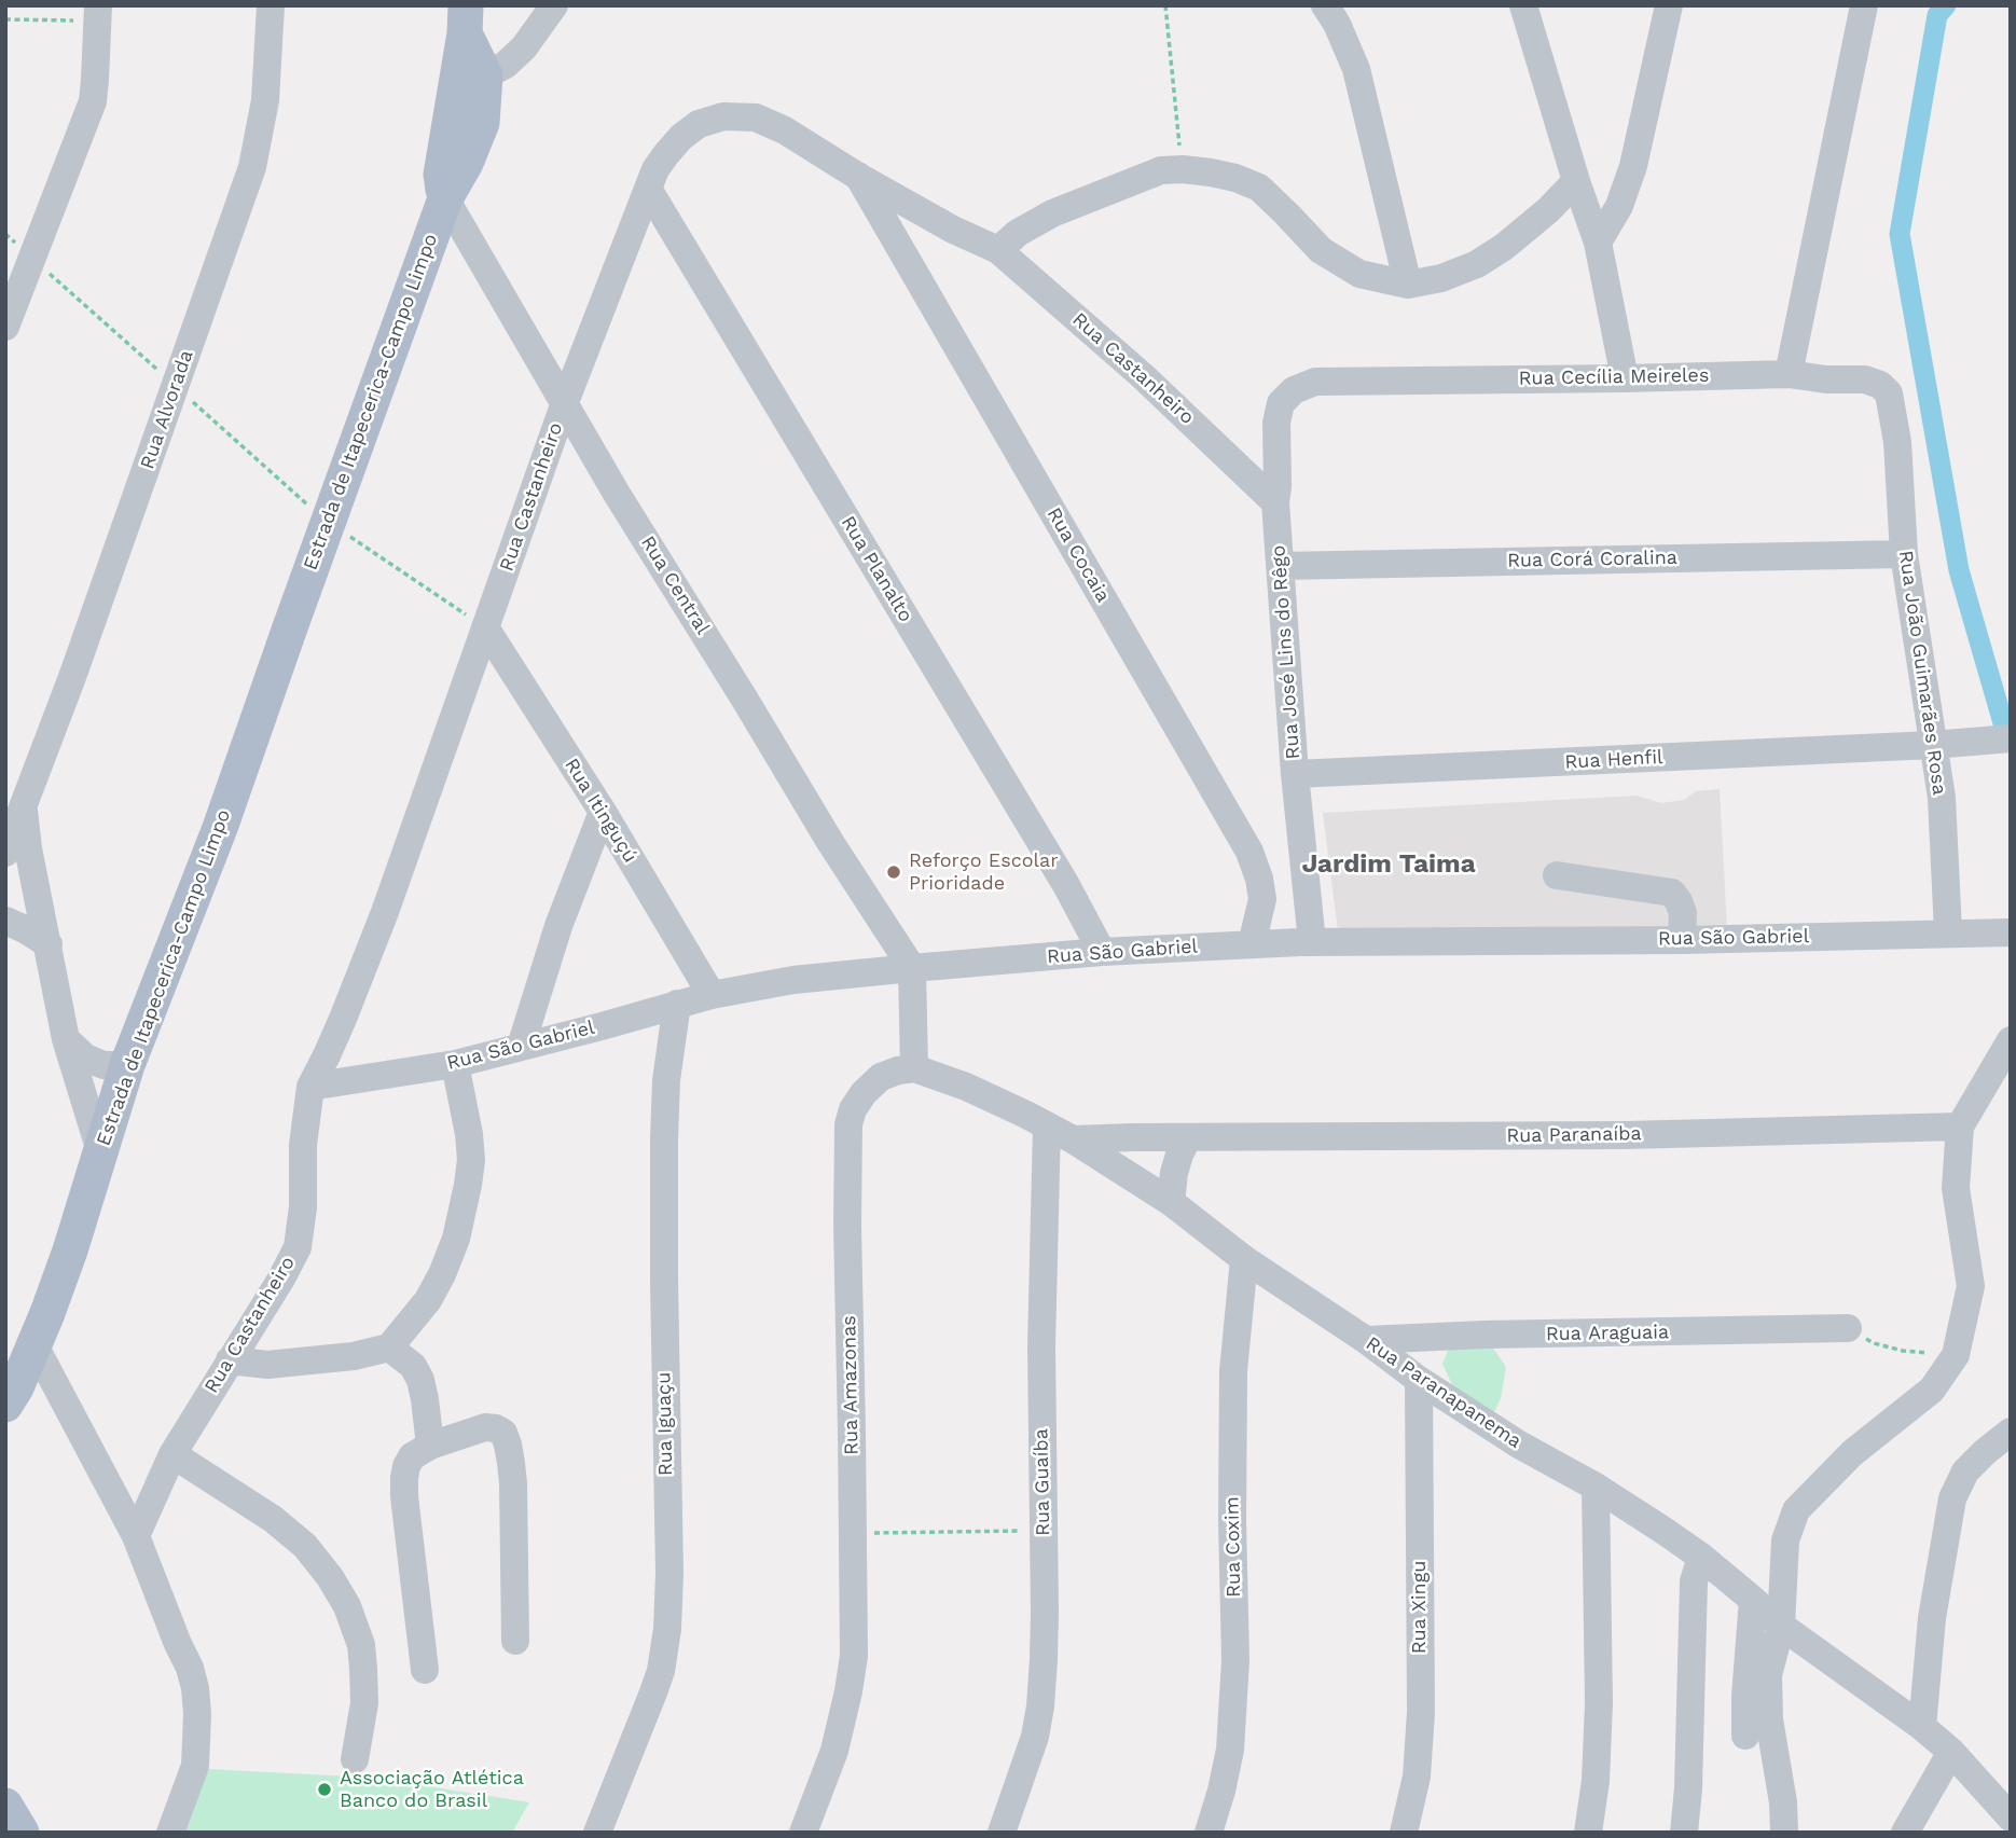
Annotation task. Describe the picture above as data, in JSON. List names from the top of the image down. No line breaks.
{"streets":{"main road":["Estrada de Itapecerica-Campo Limpo"],"street":["Rua Castanheiro","Rua Cecília Meireles","Rua Alvorada","Rua Cocaia","Rua Corá Coralina","Rua Planalto","Rua Central","Rua José Lins do Rêgo","Rua João Guimarães Rosa","Rua Henfil","Rua Itinguçú","Rua São Gabriel","Rua Paranaíba","Rua Araguaia","Rua Amazonas","Rua Paranapanema","Rua Iguaçu","Rua Guaíba","Rua Coxim","Rua Xingu"]},"crossings":[["Rua Castanheiro","Rua Cocaia"],["Rua Castanheiro","Rua Planalto"],["Rua Castanheiro","Rua Central"],["Rua Castanheiro","Rua José Lins do Rêgo"],["Rua Castanheiro","Rua Itinguçú"],["Rua Castanheiro","Rua São Gabriel"],["Rua Cecília Meireles","Rua José Lins do Rêgo"],["Rua Cecília Meireles","Rua João Guimarães Rosa"],["Estrada de Itapecerica-Campo Limpo","Rua Alvorada"],["Estrada de Itapecerica-Campo Limpo","Rua Central"],["Rua Cocaia","Rua São Gabriel"],["Rua Corá Coralina","Rua José Lins do Rêgo"],["Rua Corá Coralina","Rua João Guimarães Rosa"],["Rua Planalto","Rua São Gabriel"],["Rua Central","Rua São Gabriel"],["Rua José Lins do Rêgo","Rua Henfil"],["Rua José Lins do Rêgo","Rua São Gabriel"],["Rua João Guimarães Rosa","Rua Henfil"],["Rua João Guimarães Rosa","Rua São Gabriel"],["Rua Itinguçú","Rua São Gabriel"],["Rua São Gabriel","Rua Iguaçu"],["Rua Paranaíba","Rua Paranapanema"],["Rua Araguaia","Rua Paranapanema"],["Rua Amazonas","Rua Paranapanema"],["Rua Paranapanema","Rua Guaíba"],["Rua Paranapanema","Rua Coxim"],["Rua Paranapanema","Rua Xingu"]],"districts":["Jardim Taima"],"places":["Reforço Escolar Prioridade","Associação Atlética Banco do Brasil"]}
